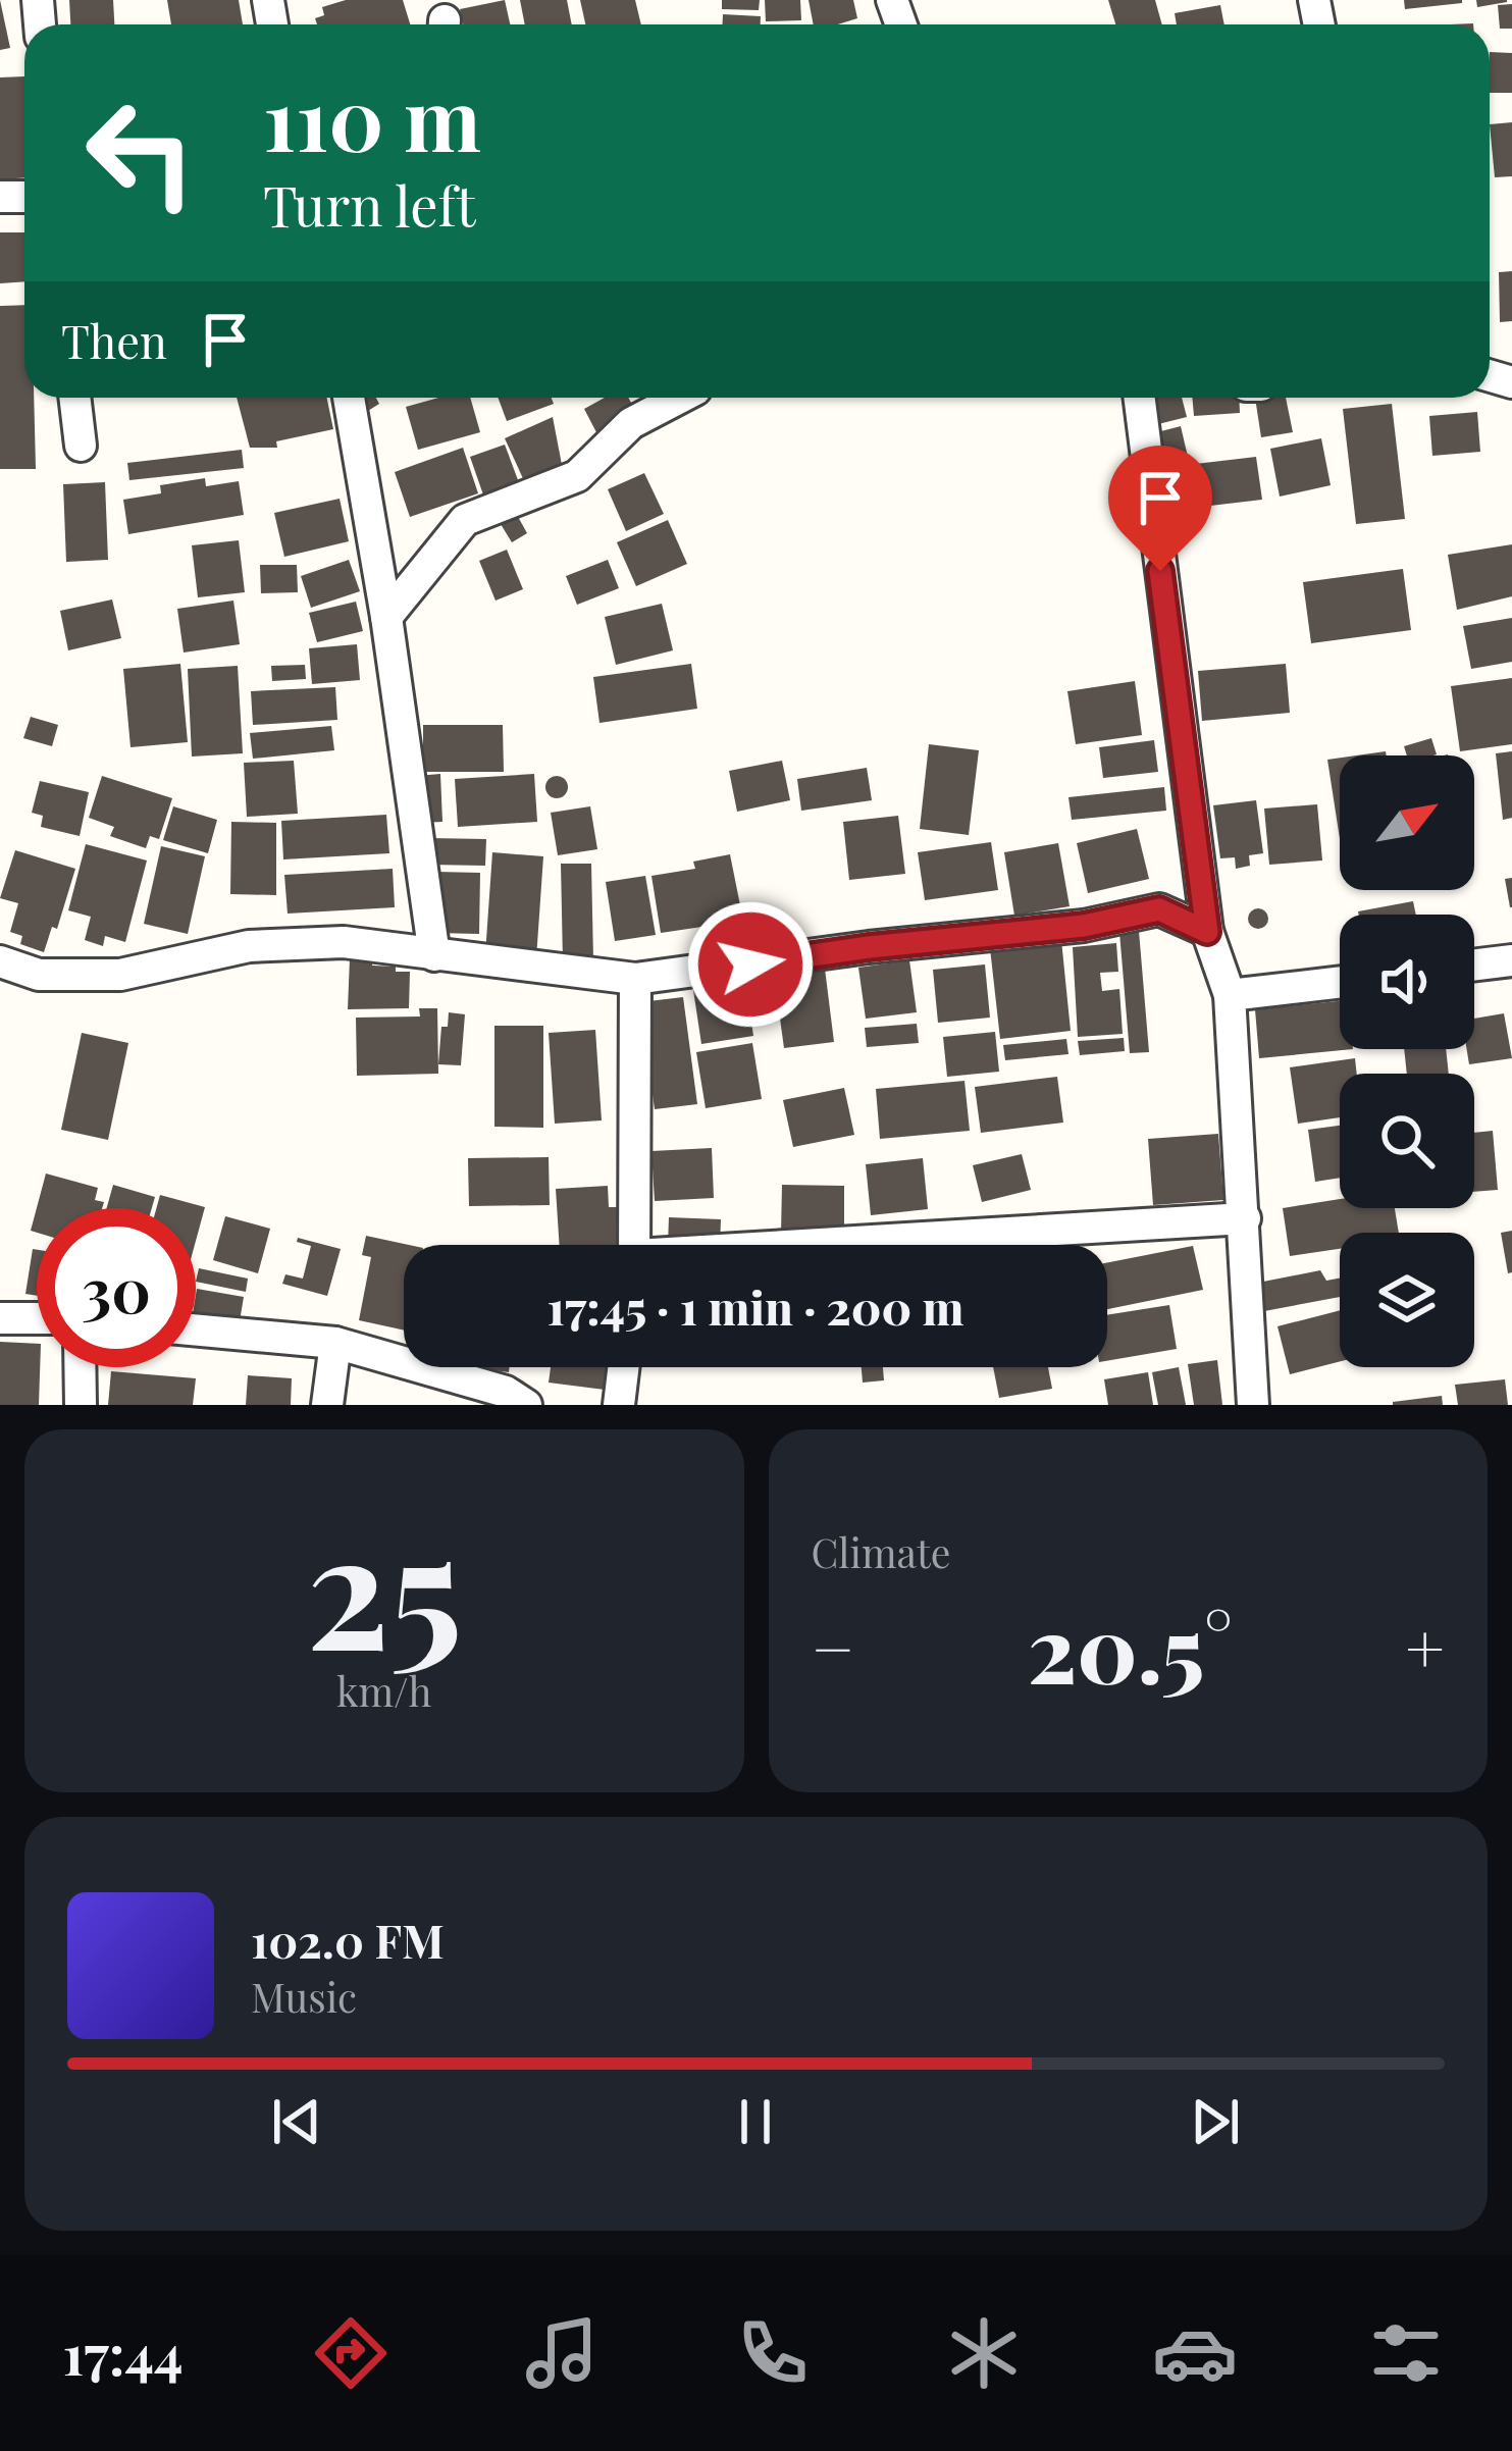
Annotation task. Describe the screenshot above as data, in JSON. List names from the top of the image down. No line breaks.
{"north":"top right","page":{"turn":["110 m","Turn left"],"then":"Then","limit":"30","trip":"17:45 · 1 min · 200 m","tile":[["25","km/h"],"Climate"],"heat":["−","20.5°","+"],"song":["102.0 FM","Music"],"tabs":"17:44"}}
